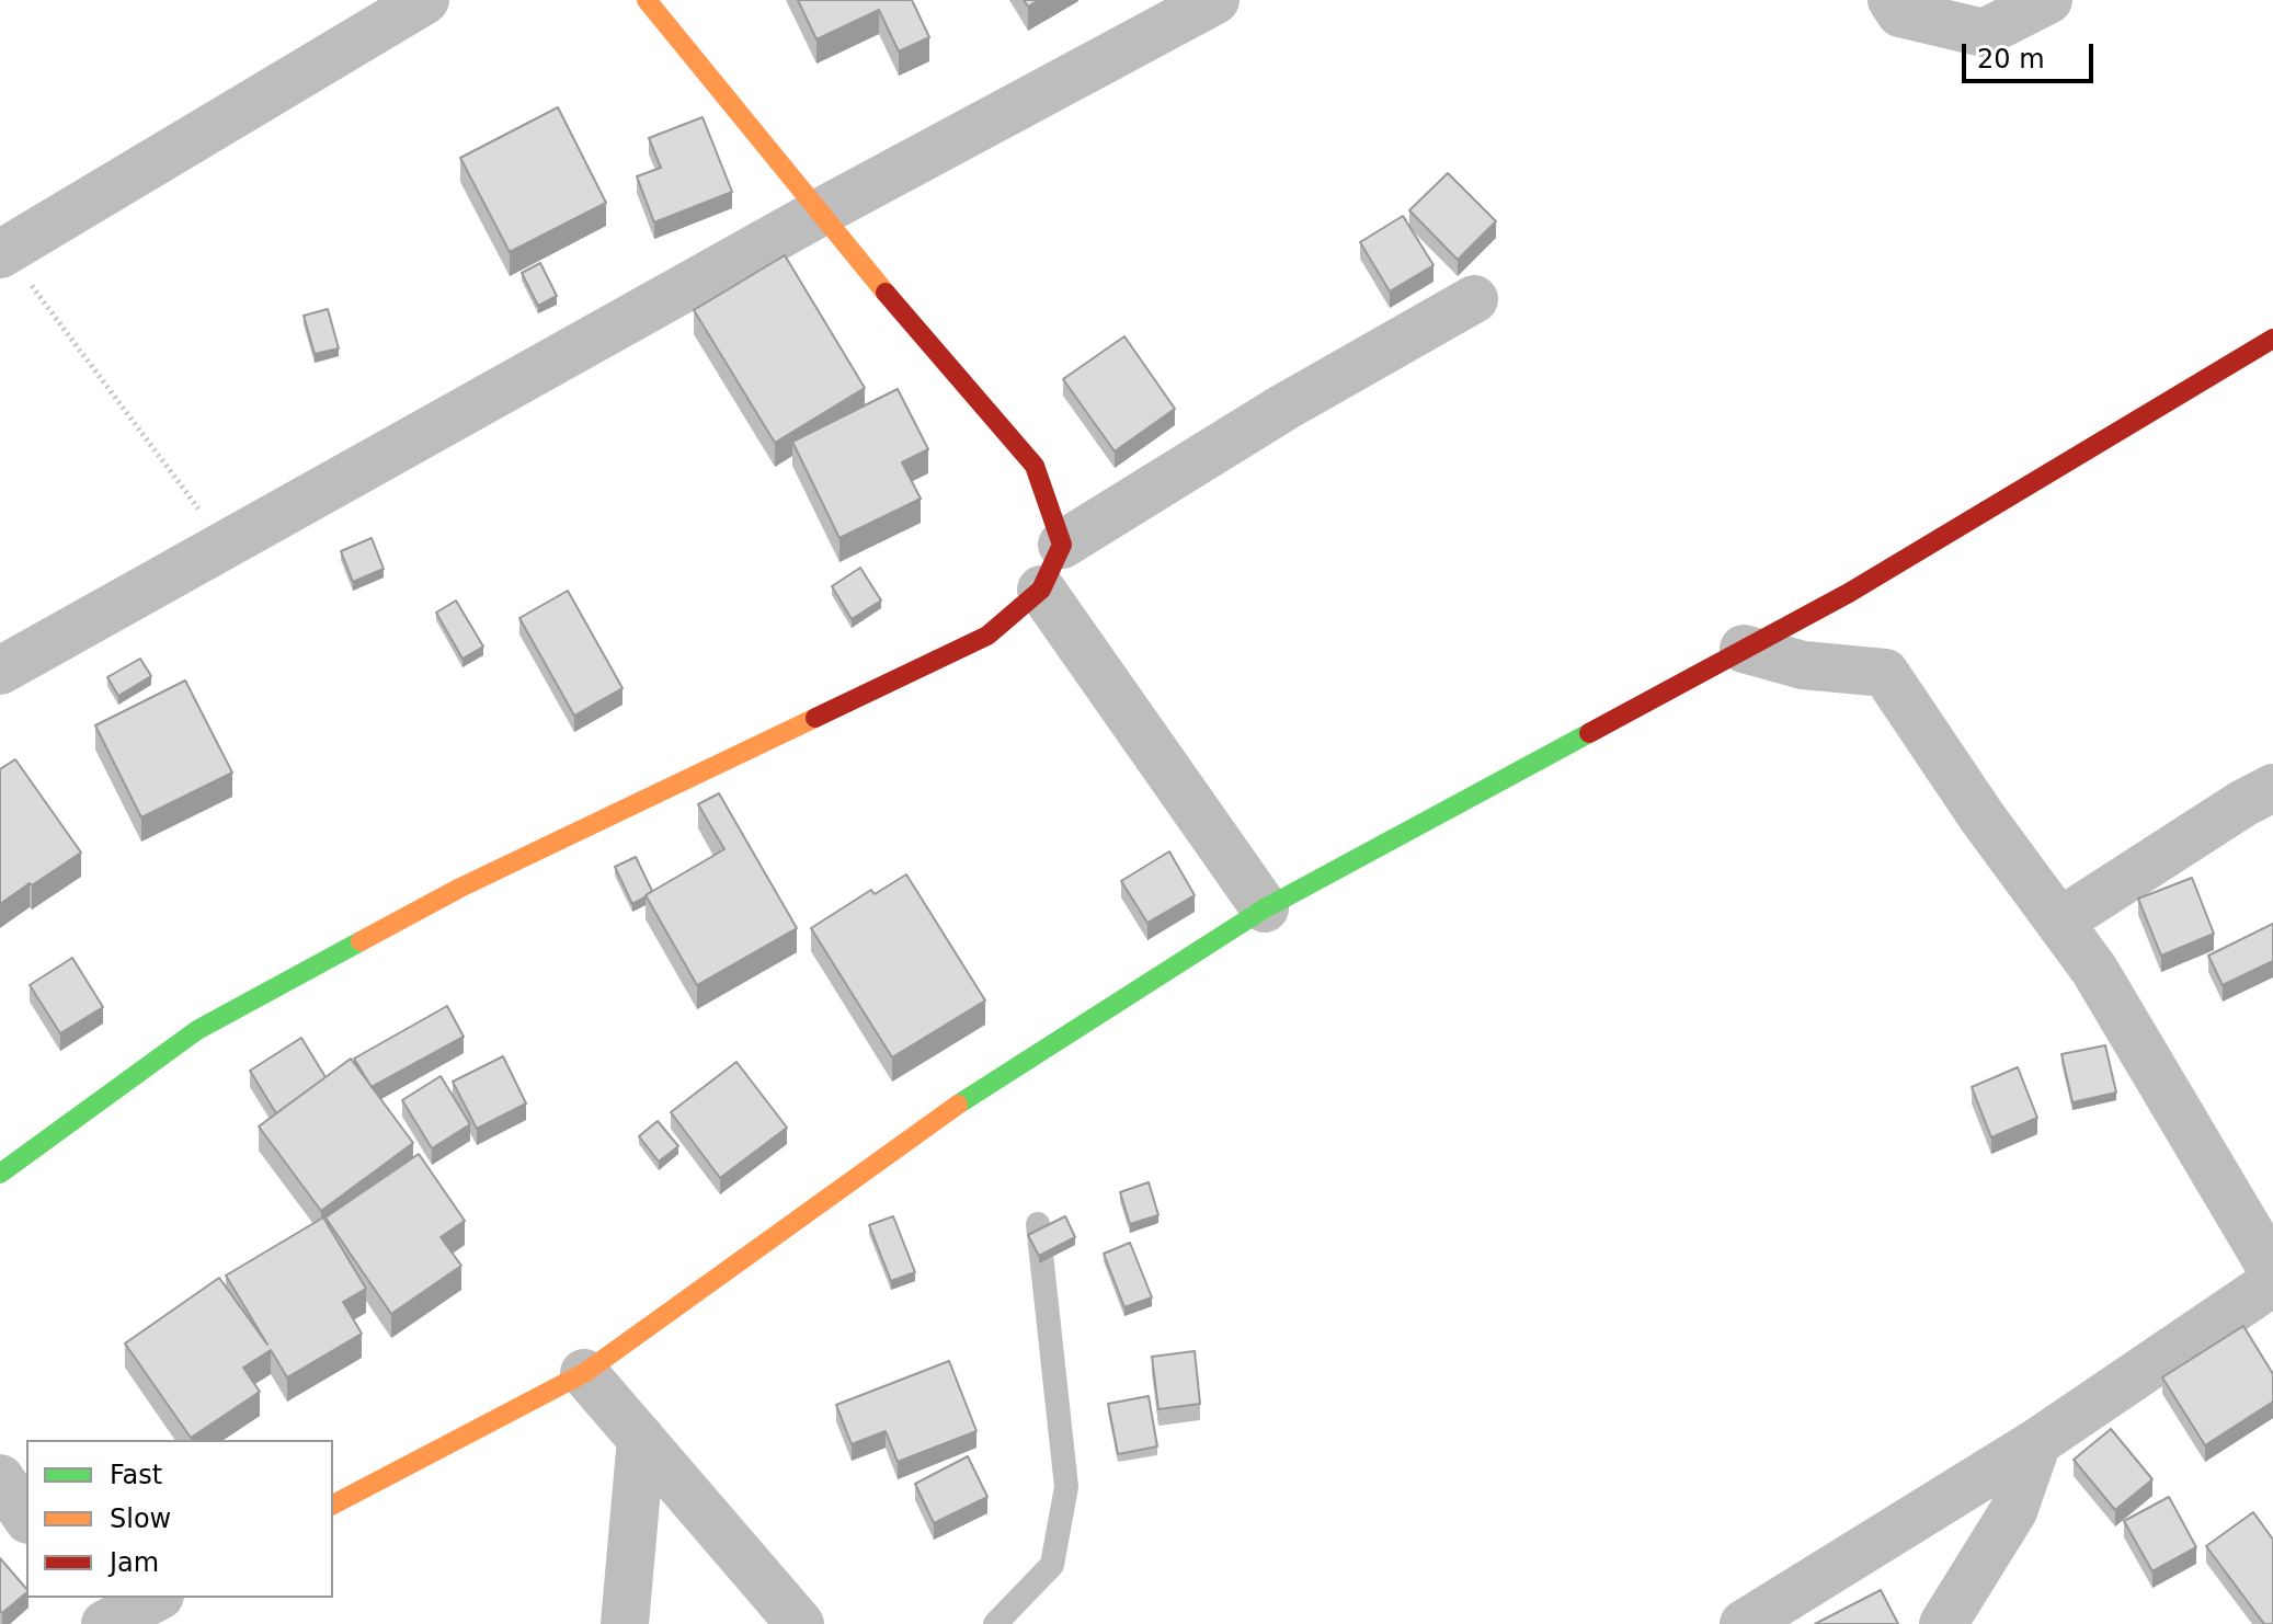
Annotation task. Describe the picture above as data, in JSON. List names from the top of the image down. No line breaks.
{"legend":["Fast","Slow","Jam"],"scale_bar":"20 m"}
